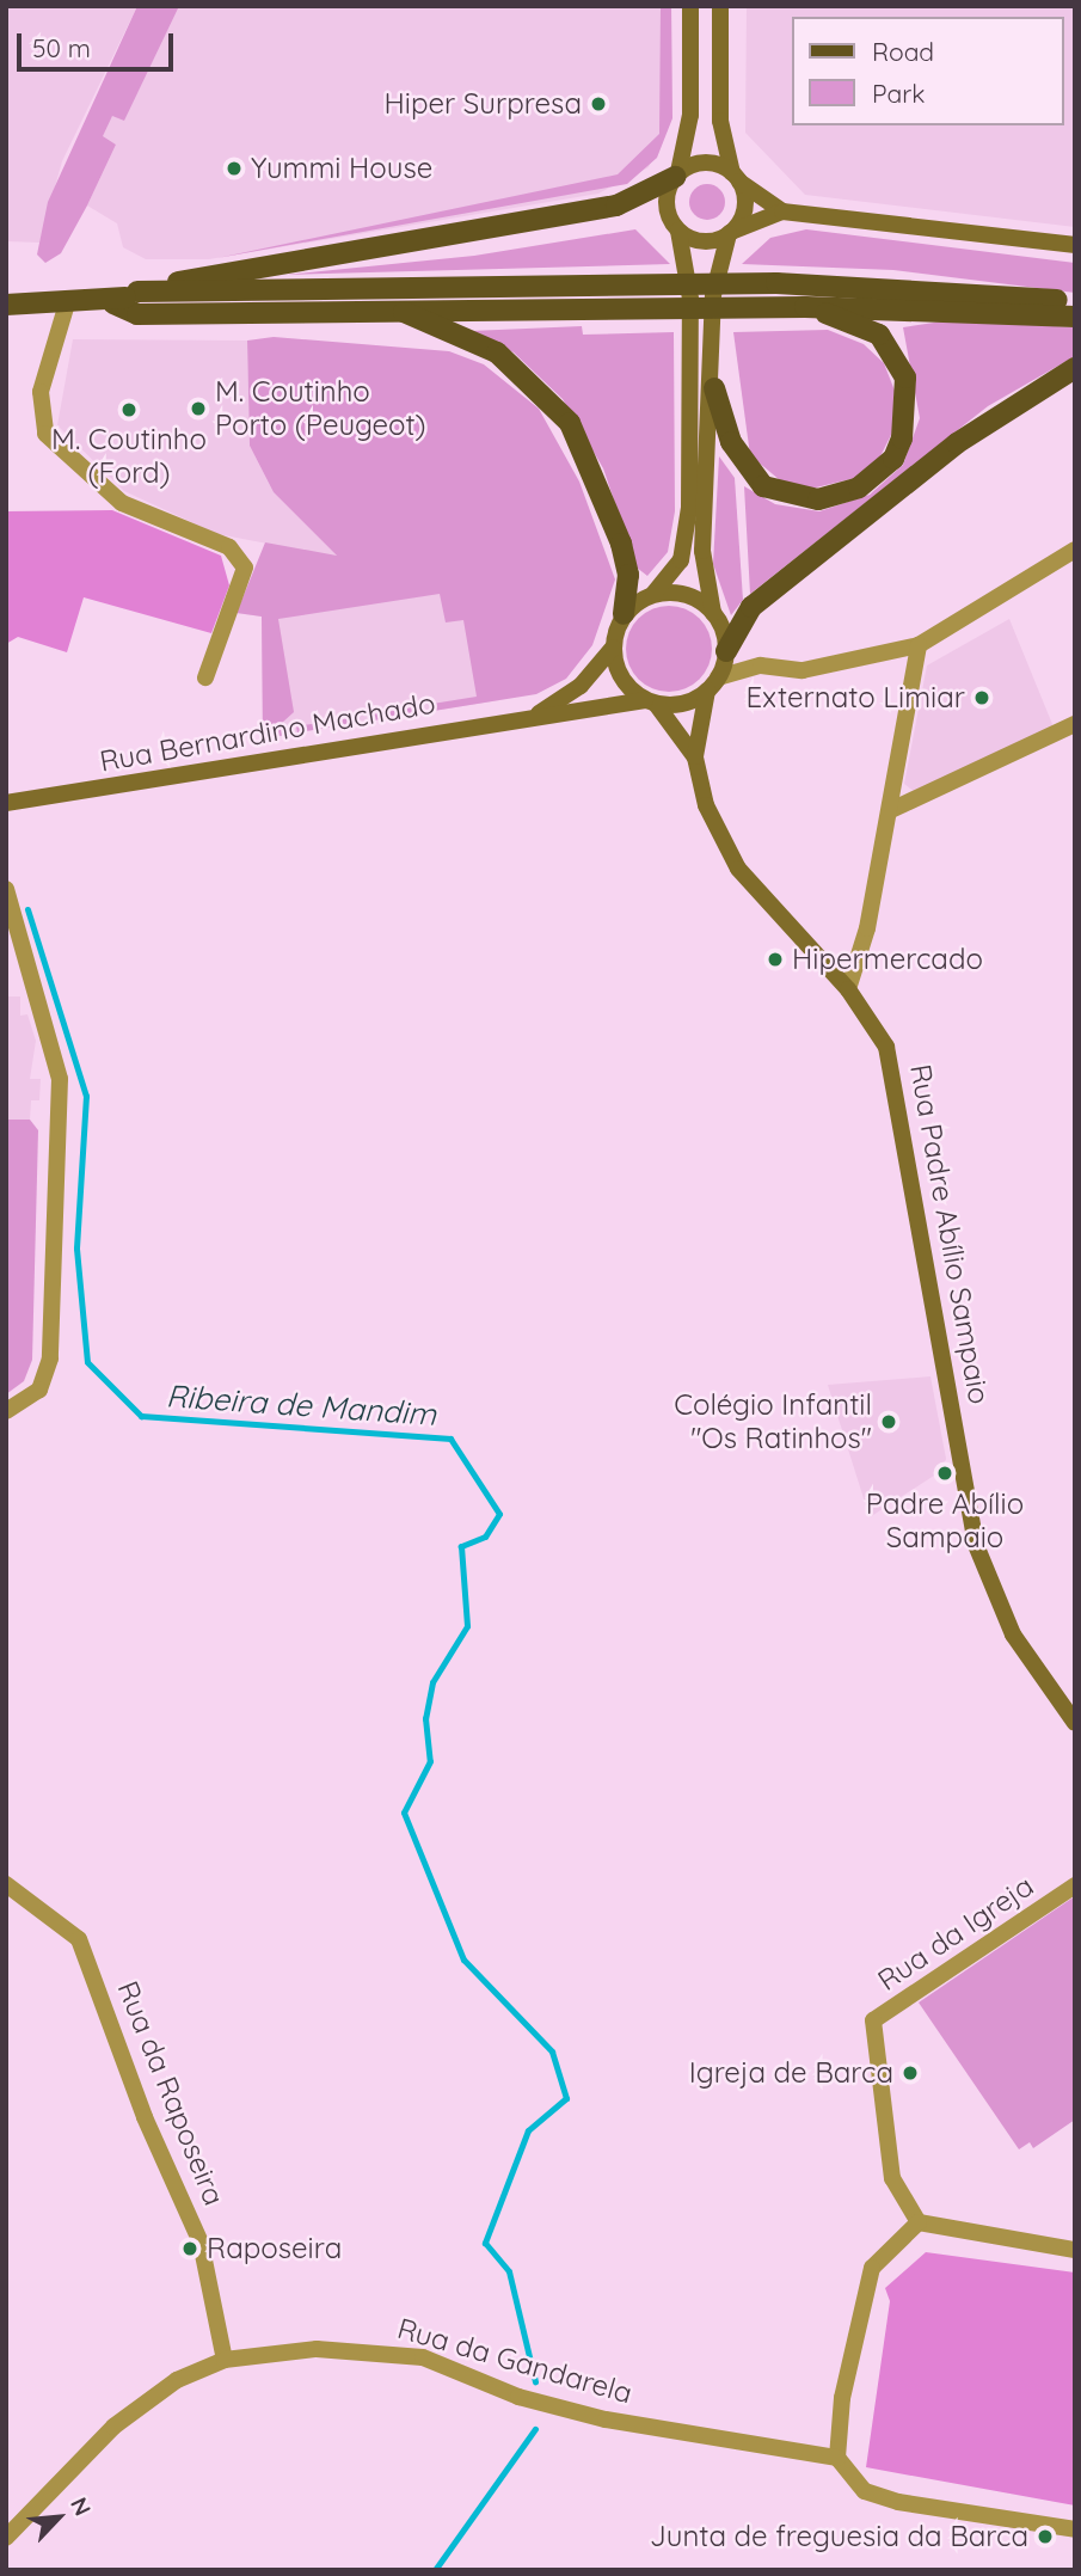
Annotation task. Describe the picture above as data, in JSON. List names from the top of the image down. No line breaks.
{"streets":{"main road":["Rua Bernardino Machado","Rua Padre Abílio Sampaio"],"street":["Rua da Igreja","Rua da Raposeira","Rua da Gandarela"]},"crossings":[["Rua da Raposeira","Rua da Gandarela"]],"water":["Ribeira de Mandim"],"places":["Hiper Surpresa","Yummi House","M. Coutinho Porto (Peugeot)","M. Coutinho (Ford)","Externato Limiar","Hipermercado","Colégio Infantil \"Os Ratinhos\"","Padre Abílio Sampaio","Igreja de Barca","Raposeira","Junta de freguesia da Barca"],"legend":["Road","Park"],"scale_bar":"50 m","north":"top right"}
